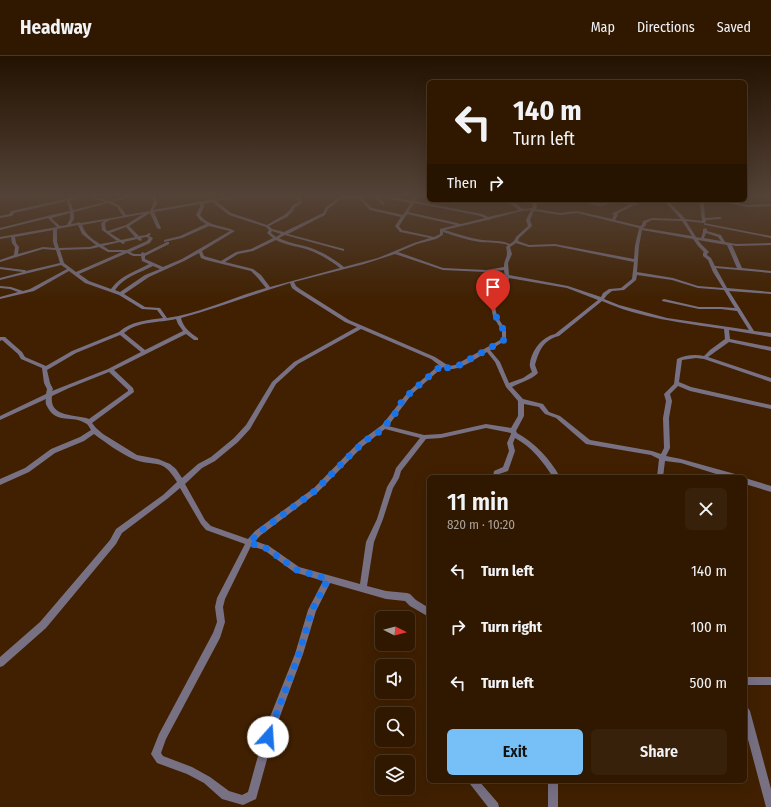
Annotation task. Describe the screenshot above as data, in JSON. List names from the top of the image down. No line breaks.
{"north":"right","page":{"header":"Headway","nav":["Map","Directions","Saved"],"turn":["140 m","Turn left"],"then":"Then","heading":["11 min","820 m · 10:20"],"list":[{"name":"Turn left","value":"140 m"},{"name":"Turn right","value":"100 m"},{"name":"Turn left","value":"500 m"}],"buttons":["Exit","Share"]}}
